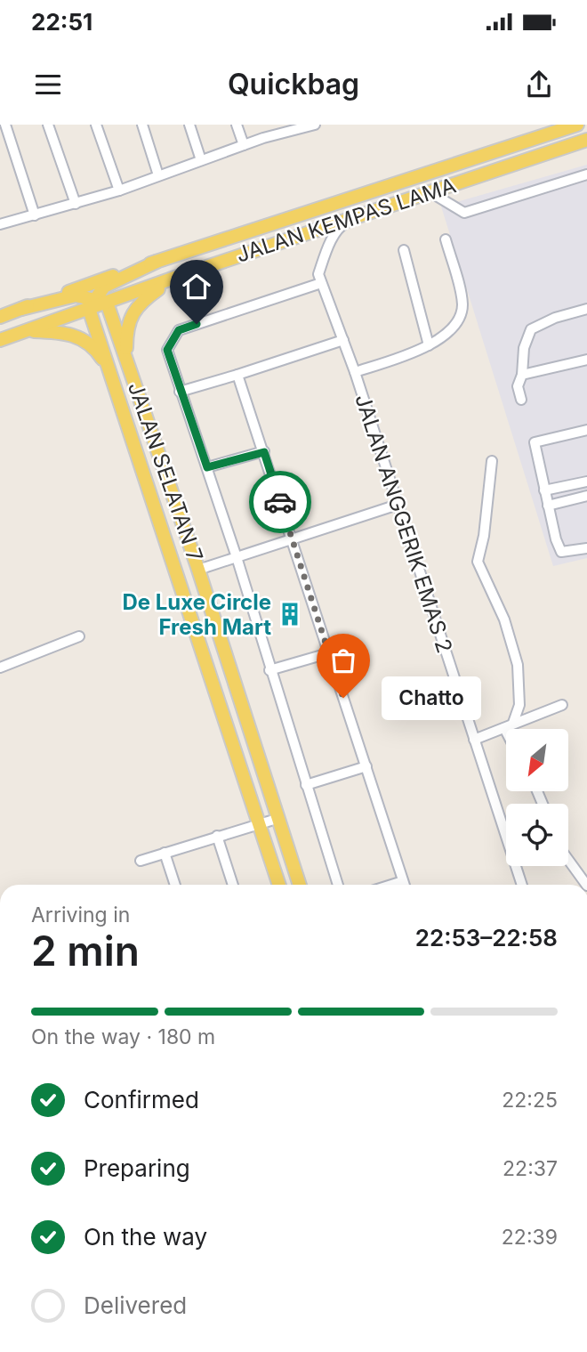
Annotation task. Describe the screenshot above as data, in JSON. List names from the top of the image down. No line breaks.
{"streets":{"main road":["JALAN KEMPAS LAMA","JALAN SELATAN 7"],"street":["JALAN ANGGERIK EMAS 2"]},"crossings":[["JALAN KEMPAS LAMA","JALAN SELATAN 7"]],"places":{"building":["De Luxe Circle Fresh Mart"],"other":["Chatto"]},"north":"bottom left","page":{"status":"22:51","header":"Quickbag","bubble":"Chatto","heading":["2 min","Arriving in","22:53–22:58"],"bar":"On the way · 180 m","list":[["Confirmed","22:25"],["Preparing","22:37"],["On the way","22:39"],"Delivered"]}}
